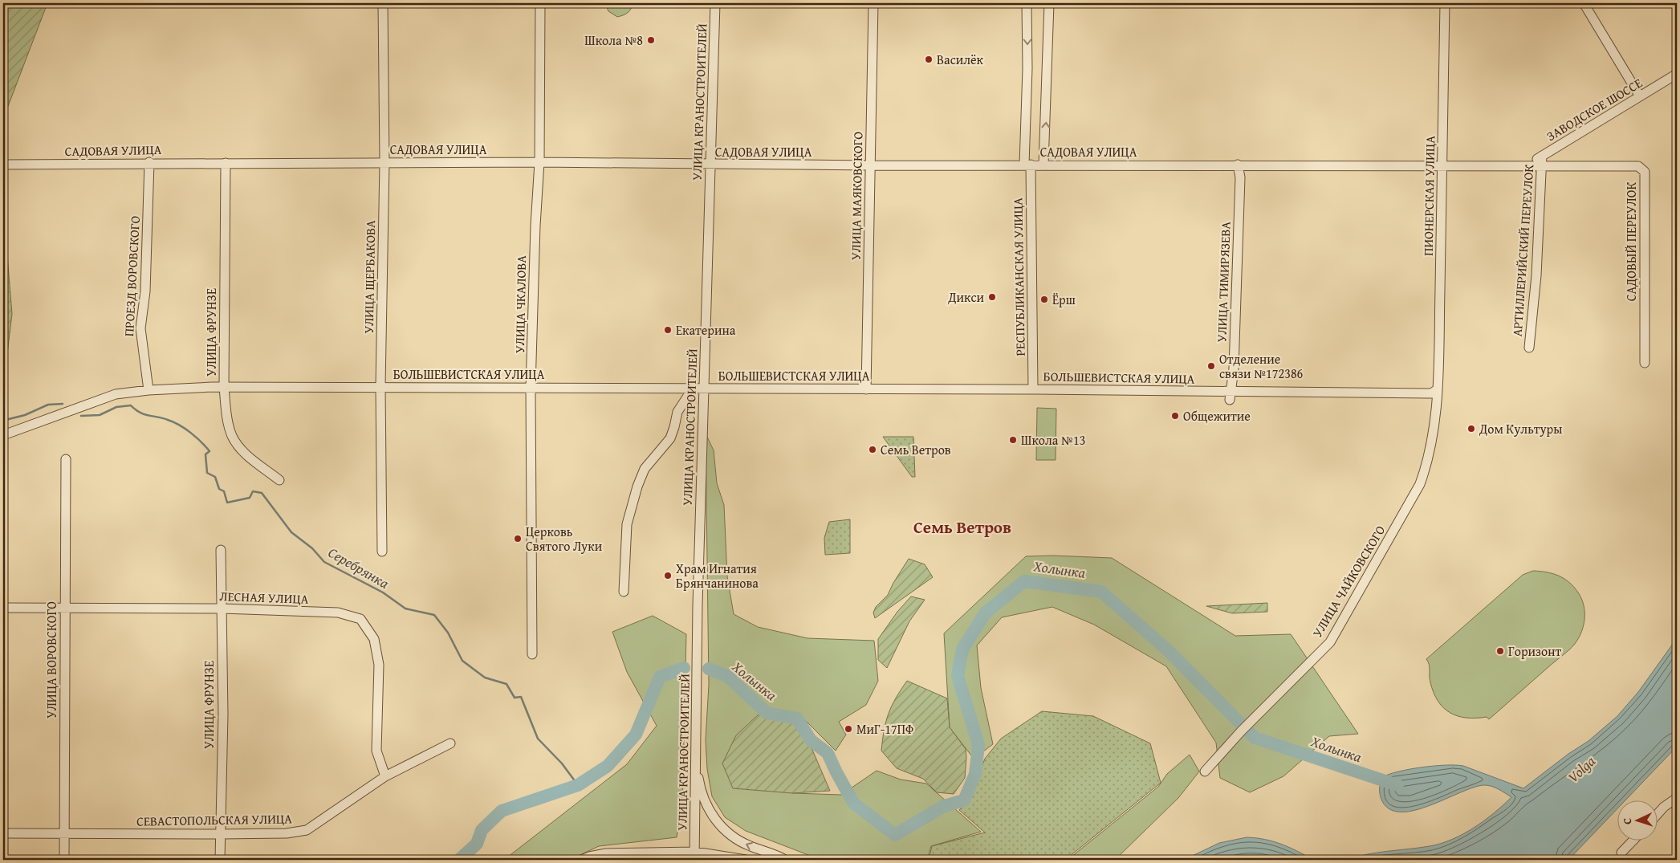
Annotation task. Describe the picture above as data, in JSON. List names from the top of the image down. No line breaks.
{"streets":{"street":["УЛИЦА КРАНОСТРОИТЕЛЕЙ","ЗАВОДСКОЕ ШОССЕ","САДОВАЯ УЛИЦА","УЛИЦА МАЯКОВСКОГО","ПИОНЕРСКАЯ УЛИЦА","САДОВЫЙ ПЕРЕУЛОК","АРТИЛЛЕРИЙСКИЙ ПЕРЕУЛОК","ПРОЕЗД ВОРОВСКОГО","УЛИЦА ЩЕРБАКОВА","РЕСПУБЛИКАНСКАЯ УЛИЦА","УЛИЦА ТИМИРЯЗЕВА","УЛИЦА ЧКАЛОВА","УЛИЦА ФРУНЗЕ","БОЛЬШЕВИСТСКАЯ УЛИЦА","УЛИЦА ЧАЙКОВСКОГО","ЛЕСНАЯ УЛИЦА","УЛИЦА ВОРОВСКОГО","СЕВАСТОПОЛЬСКАЯ УЛИЦА"]},"crossings":[["УЛИЦА КРАНОСТРОИТЕЛЕЙ","САДОВАЯ УЛИЦА"],["УЛИЦА КРАНОСТРОИТЕЛЕЙ","БОЛЬШЕВИСТСКАЯ УЛИЦА"],["ЗАВОДСКОЕ ШОССЕ","САДОВАЯ УЛИЦА"],["ЗАВОДСКОЕ ШОССЕ","САДОВЫЙ ПЕРЕУЛОК"],["ЗАВОДСКОЕ ШОССЕ","АРТИЛЛЕРИЙСКИЙ ПЕРЕУЛОК"],["САДОВАЯ УЛИЦА","УЛИЦА МАЯКОВСКОГО"],["САДОВАЯ УЛИЦА","ПИОНЕРСКАЯ УЛИЦА"],["САДОВАЯ УЛИЦА","САДОВЫЙ ПЕРЕУЛОК"],["САДОВАЯ УЛИЦА","ПРОЕЗД ВОРОВСКОГО"],["САДОВАЯ УЛИЦА","УЛИЦА ЩЕРБАКОВА"],["САДОВАЯ УЛИЦА","РЕСПУБЛИКАНСКАЯ УЛИЦА"],["САДОВАЯ УЛИЦА","УЛИЦА ТИМИРЯЗЕВА"],["САДОВАЯ УЛИЦА","УЛИЦА ЧКАЛОВА"],["САДОВАЯ УЛИЦА","УЛИЦА ФРУНЗЕ"],["УЛИЦА МАЯКОВСКОГО","БОЛЬШЕВИСТСКАЯ УЛИЦА"],["ПИОНЕРСКАЯ УЛИЦА","БОЛЬШЕВИСТСКАЯ УЛИЦА"],["ПИОНЕРСКАЯ УЛИЦА","УЛИЦА ЧАЙКОВСКОГО"],["САДОВЫЙ ПЕРЕУЛОК","АРТИЛЛЕРИЙСКИЙ ПЕРЕУЛОК"],["ПРОЕЗД ВОРОВСКОГО","БОЛЬШЕВИСТСКАЯ УЛИЦА"],["УЛИЦА ЩЕРБАКОВА","БОЛЬШЕВИСТСКАЯ УЛИЦА"],["РЕСПУБЛИКАНСКАЯ УЛИЦА","БОЛЬШЕВИСТСКАЯ УЛИЦА"],["УЛИЦА ТИМИРЯЗЕВА","БОЛЬШЕВИСТСКАЯ УЛИЦА"],["УЛИЦА ЧКАЛОВА","БОЛЬШЕВИСТСКАЯ УЛИЦА"],["УЛИЦА ФРУНЗЕ","БОЛЬШЕВИСТСКАЯ УЛИЦА"],["УЛИЦА ФРУНЗЕ","ЛЕСНАЯ УЛИЦА"],["УЛИЦА ФРУНЗЕ","СЕВАСТОПОЛЬСКАЯ УЛИЦА"],["БОЛЬШЕВИСТСКАЯ УЛИЦА","УЛИЦА ЧАЙКОВСКОГО"],["ЛЕСНАЯ УЛИЦА","УЛИЦА ВОРОВСКОГО"],["ЛЕСНАЯ УЛИЦА","СЕВАСТОПОЛЬСКАЯ УЛИЦА"],["УЛИЦА ВОРОВСКОГО","СЕВАСТОПОЛЬСКАЯ УЛИЦА"]],"districts":["Семь Ветров"],"water":["Серебрянка","Холынка","Volga"],"places":["Школа №8","Василёк","Дикси","Ёрш","Екатерина","Отделение связи №172386","Общежитие","Дом Культуры","Школа №13","Семь Ветров","Церковь Святого Луки","Храм Игнатия Брянчанинова","Горизонт","МиГ-17ПФ"],"north":"left"}
